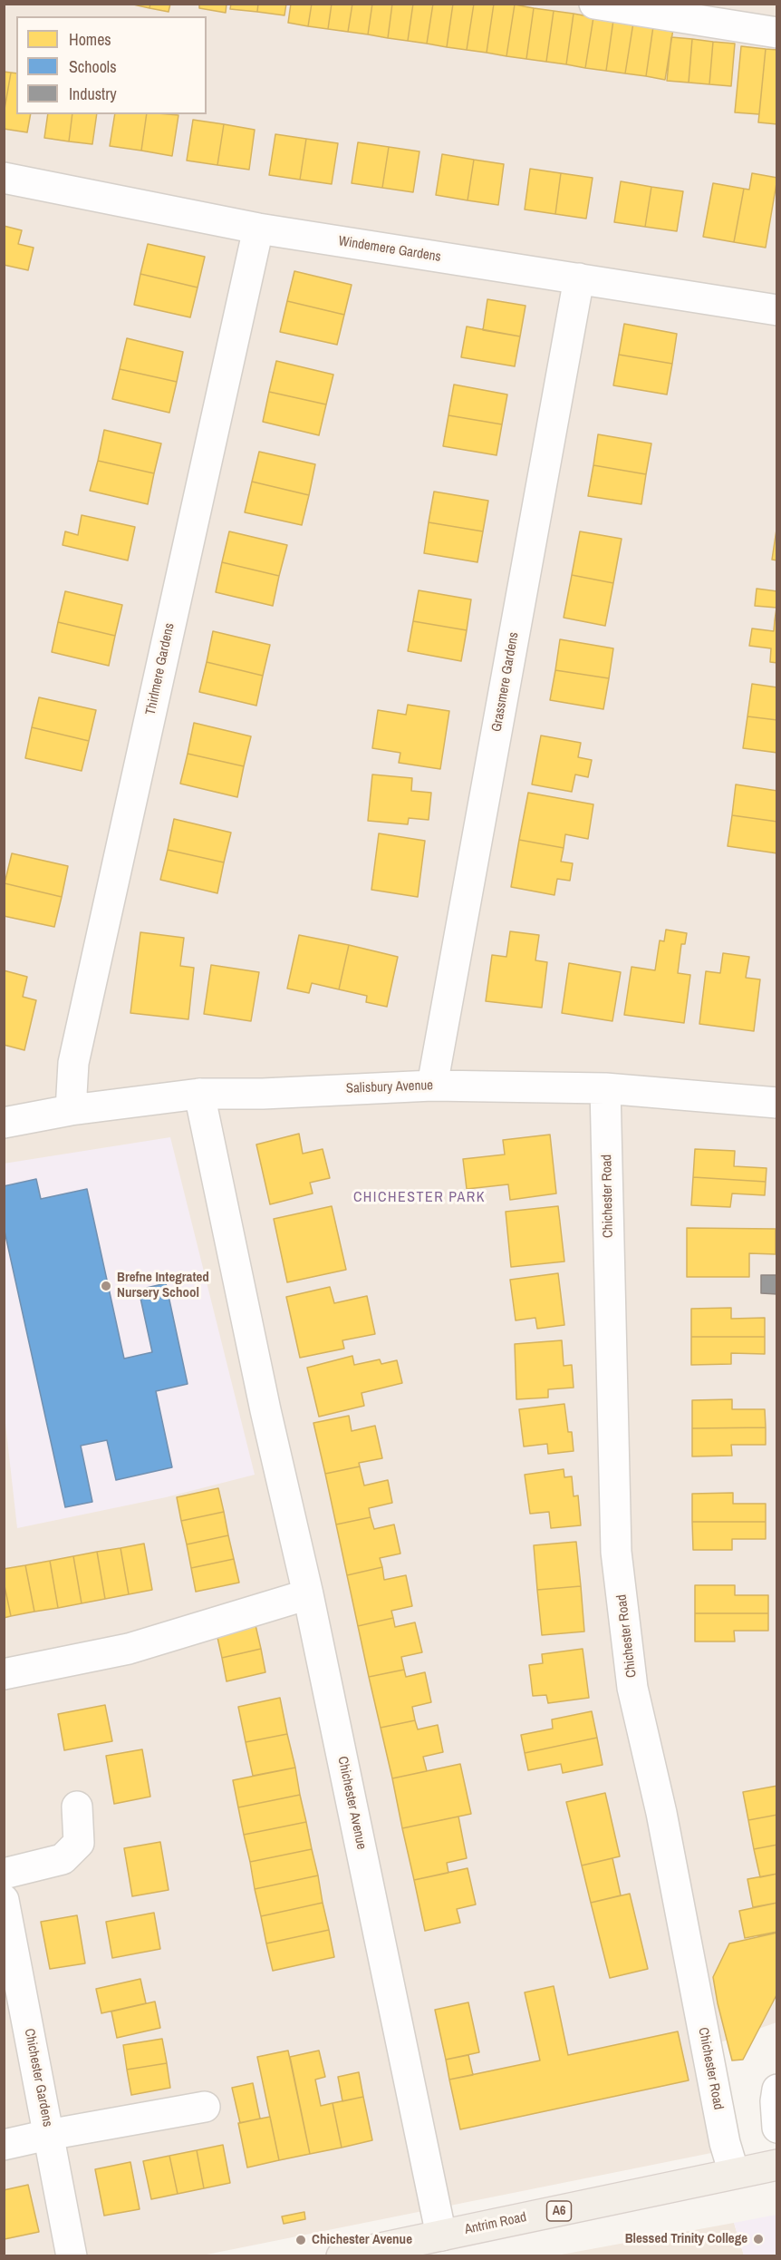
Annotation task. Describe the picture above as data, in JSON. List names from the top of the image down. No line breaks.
{"streets":{"main road":["A6","Antrim Road"],"street":["Windemere Gardens","Thirlmere Gardens","Grassmere Gardens","Salisbury Avenue","Chichester Road","Chichester Avenue","Chichester Gardens"]},"crossings":[["Windemere Gardens","Thirlmere Gardens"],["Windemere Gardens","Grassmere Gardens"],["Thirlmere Gardens","Salisbury Avenue"],["Grassmere Gardens","Salisbury Avenue"],["Salisbury Avenue","Chichester Road"],["Salisbury Avenue","Chichester Avenue"],["Chichester Road","Antrim Road"],["Chichester Avenue","Antrim Road"]],"districts":["CHICHESTER PARK"],"places":["Brefne Integrated Nursery School","Blessed Trinity College","Chichester Avenue"],"legend":["Homes","Schools","Industry"]}
